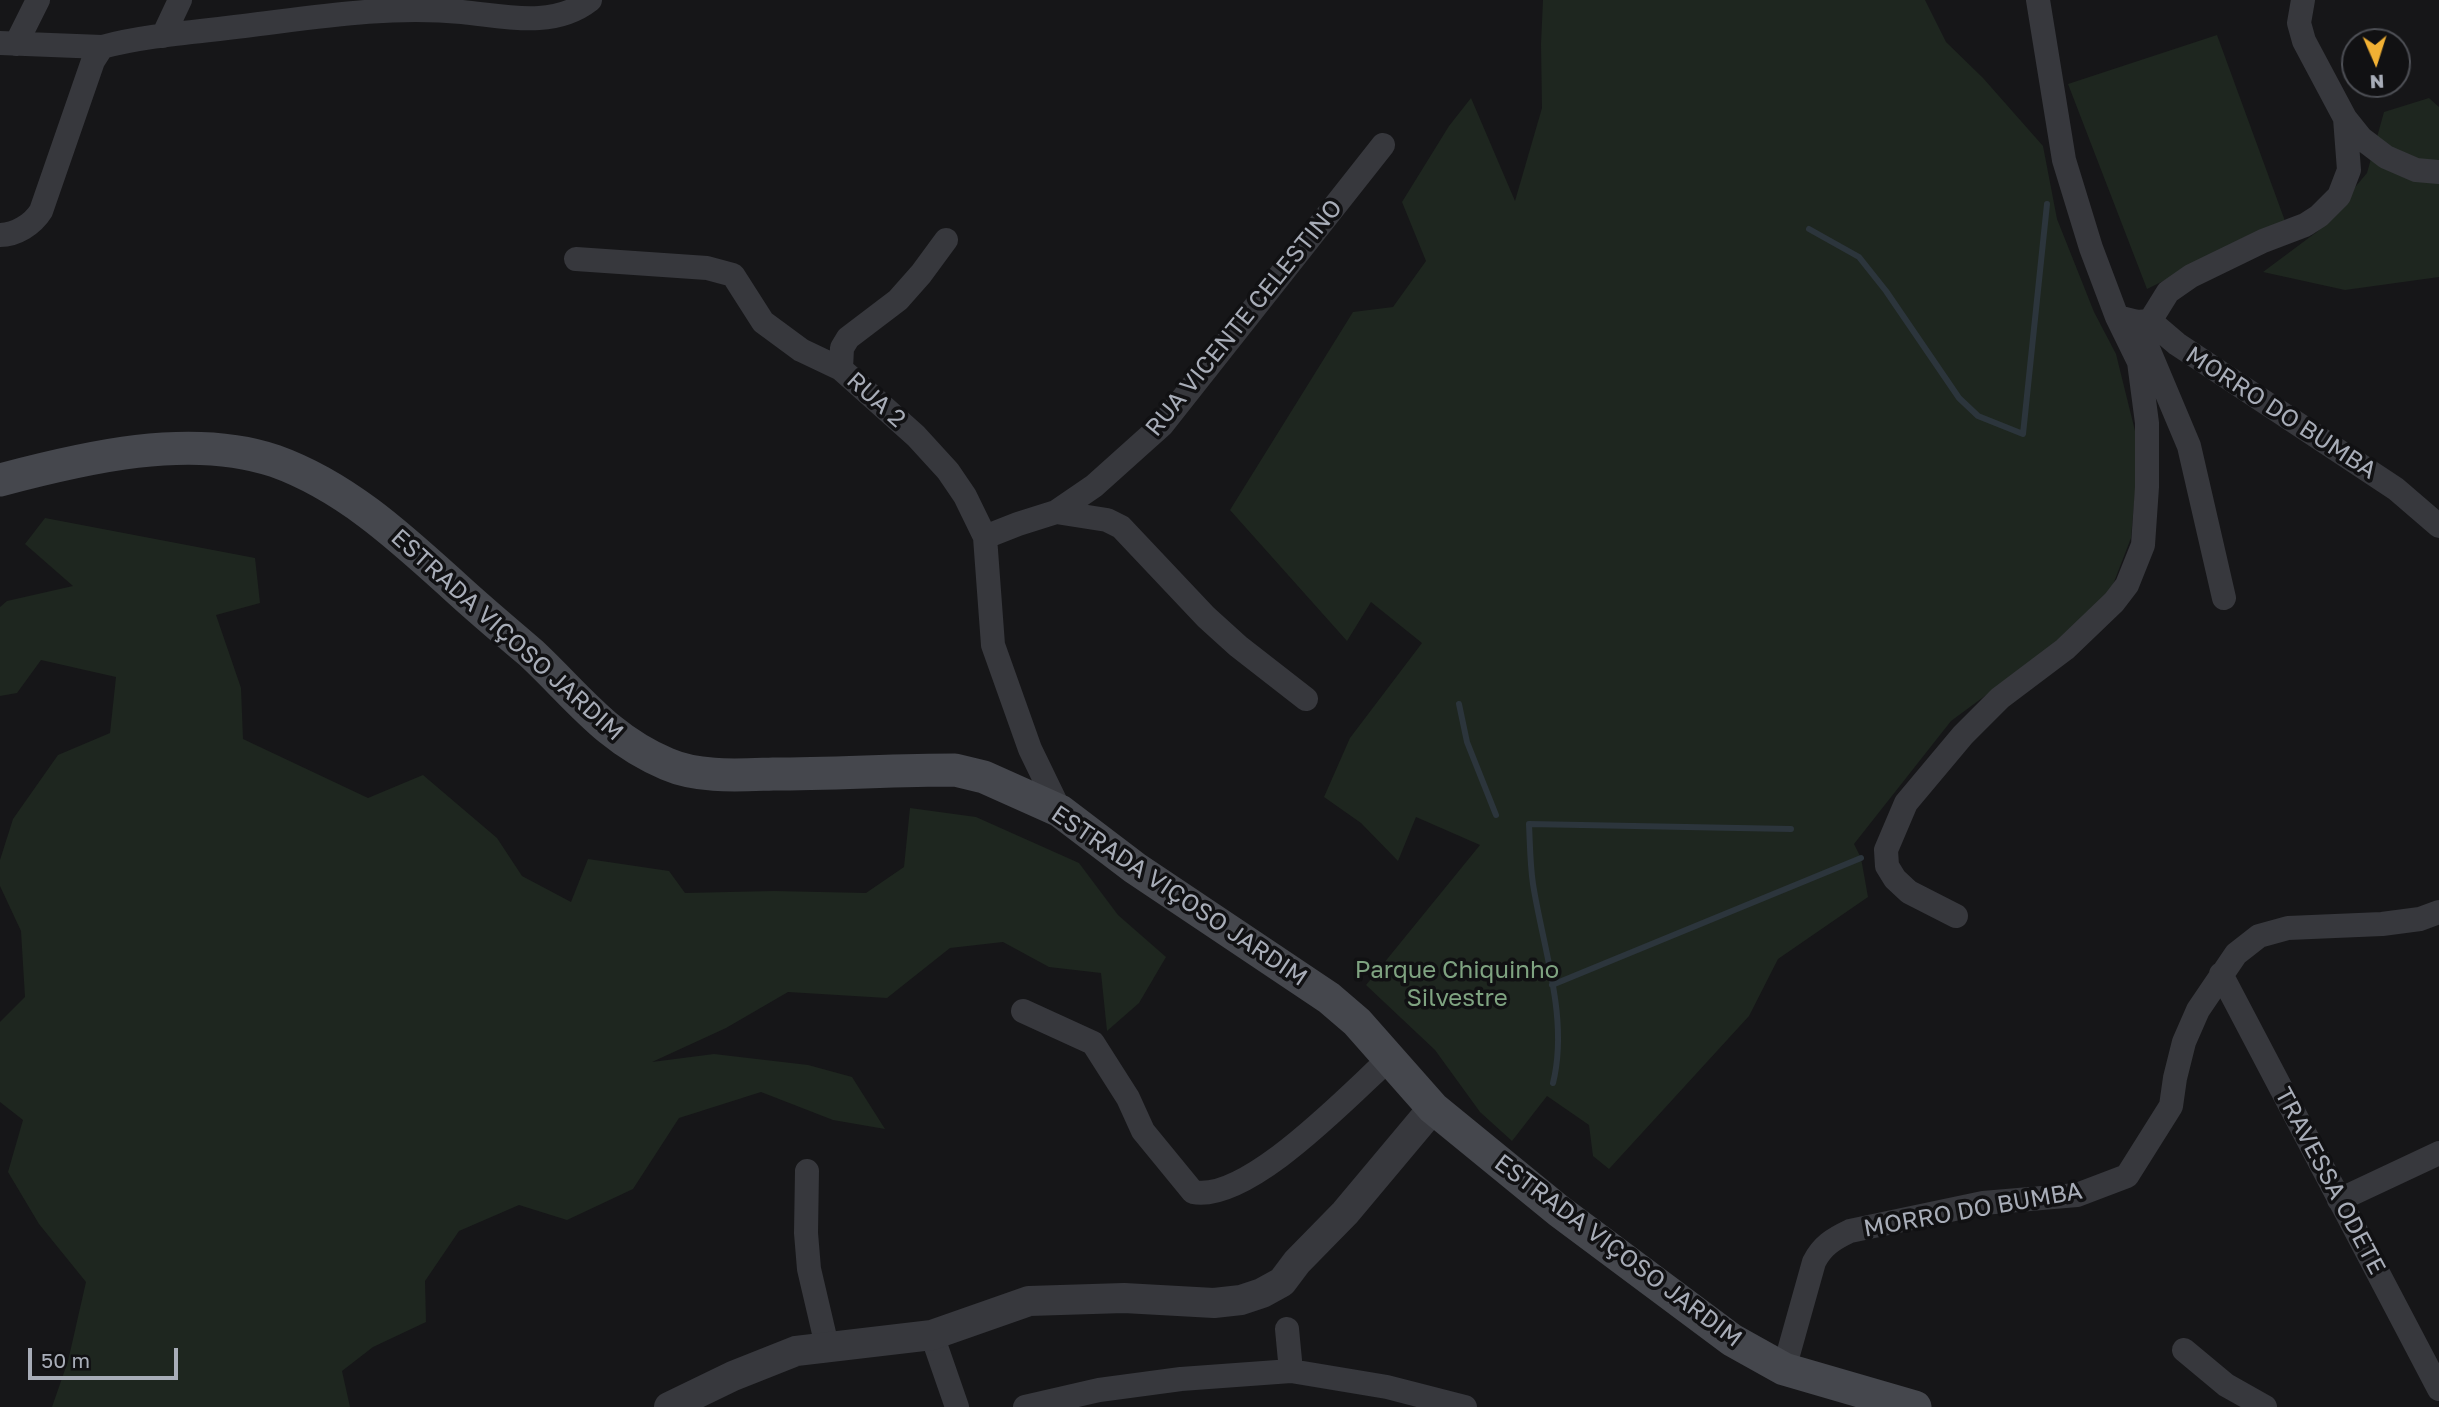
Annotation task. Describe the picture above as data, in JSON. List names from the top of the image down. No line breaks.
{"streets":{"main road":["ESTRADA VIÇOSO JARDIM"],"street":["RUA VICENTE CELESTINO","RUA 2","MORRO DO BUMBA","TRAVESSA ODETE"]},"crossings":[["RUA VICENTE CELESTINO","RUA 2"],["MORRO DO BUMBA","ESTRADA VIÇOSO JARDIM"],["MORRO DO BUMBA","TRAVESSA ODETE"]],"parks":["Parque Chiquinho Silvestre"],"scale_bar":"50 m","north":"bottom"}
